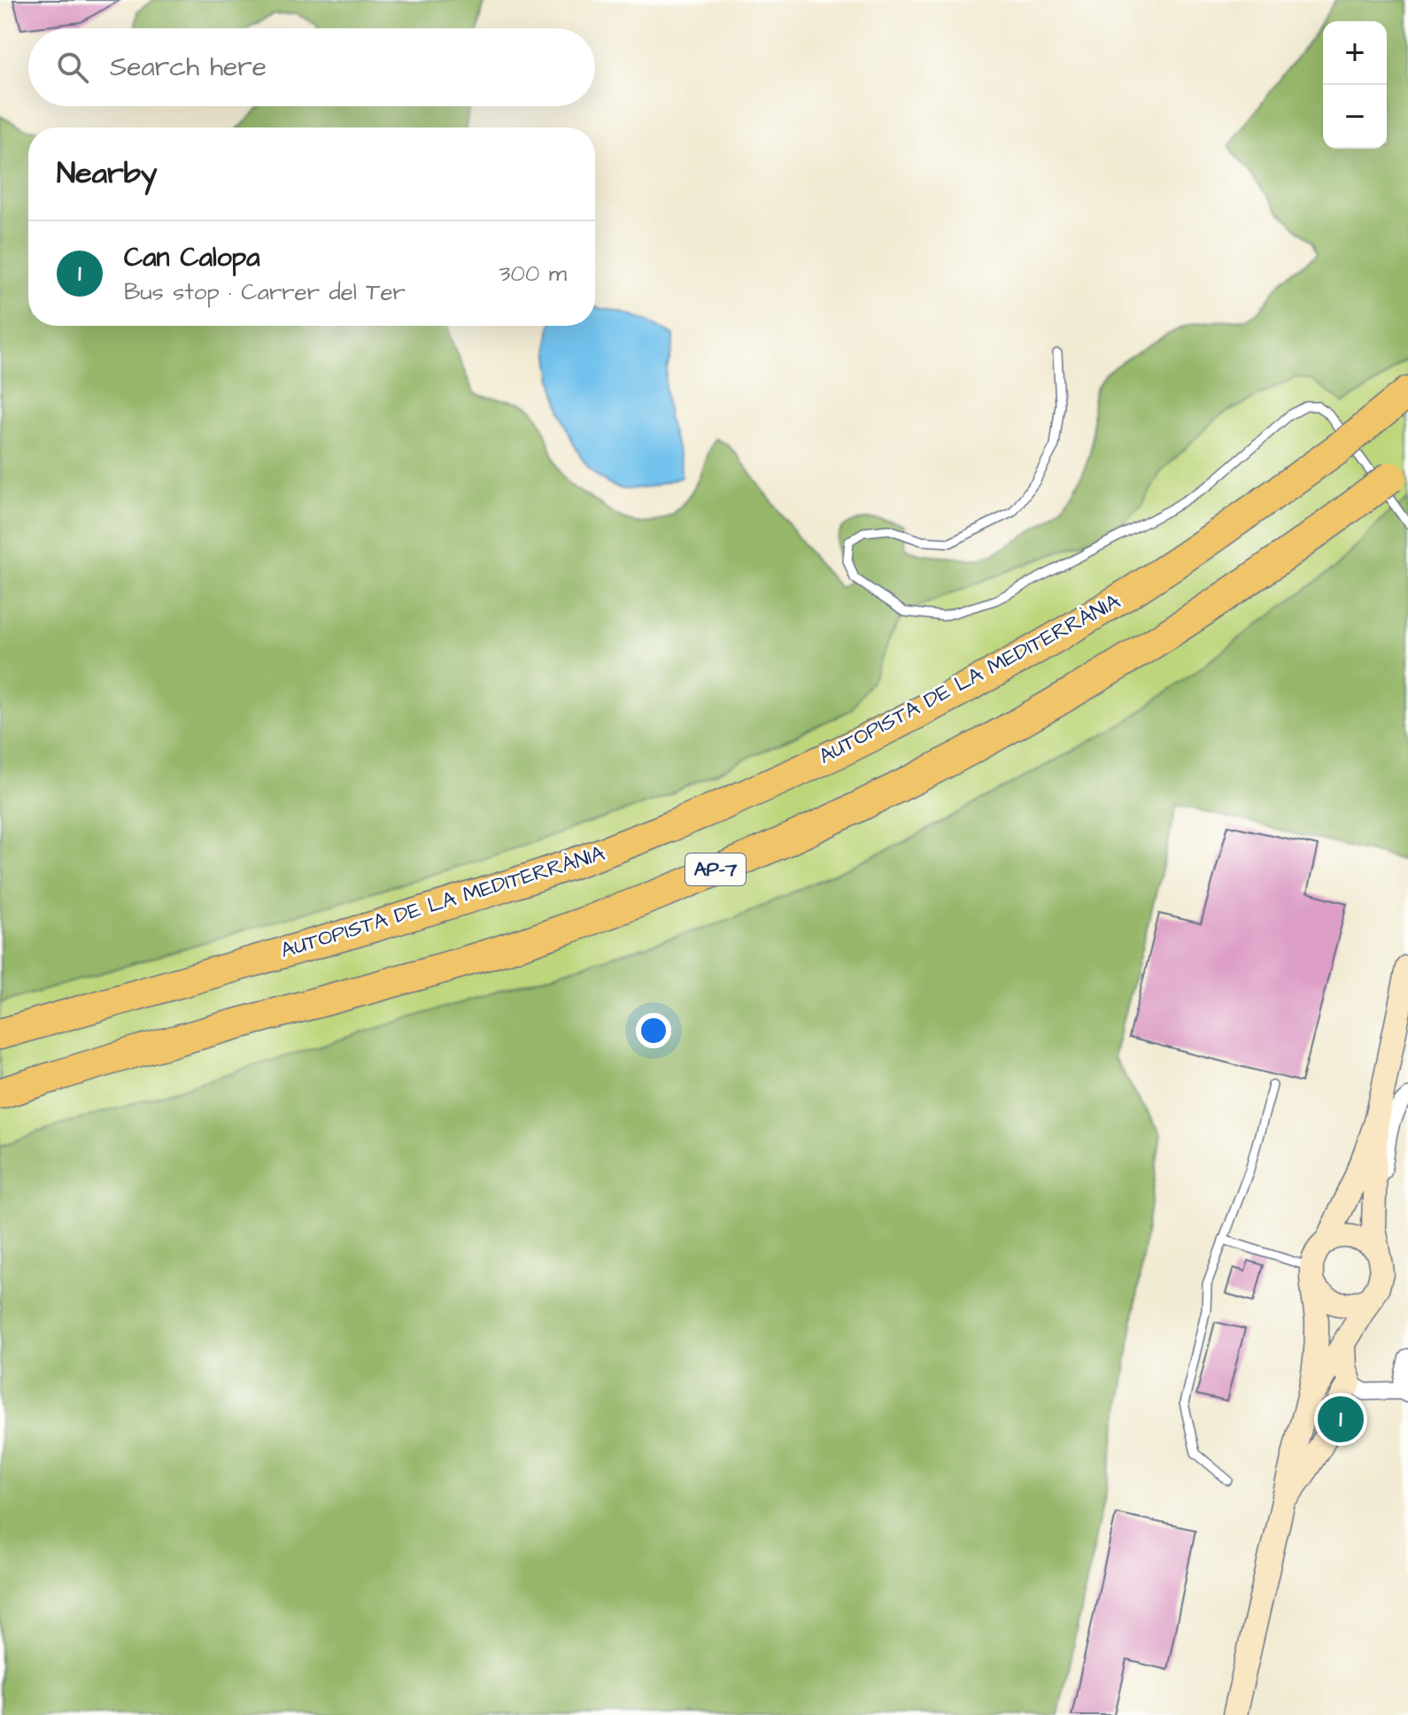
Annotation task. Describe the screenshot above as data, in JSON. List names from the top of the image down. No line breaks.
{"streets":{"highway":["AUTOPISTA DE LA MEDITERRÀNIA","AP-7"]},"page":{"map_buttons":["+","−"],"search":"Search here","heading":"Nearby","list":[{"mark":"1","name":"Can Calopa","note":"Bus stop · Carrer del Ter","value":"300 m"}],"pins":"1"}}
